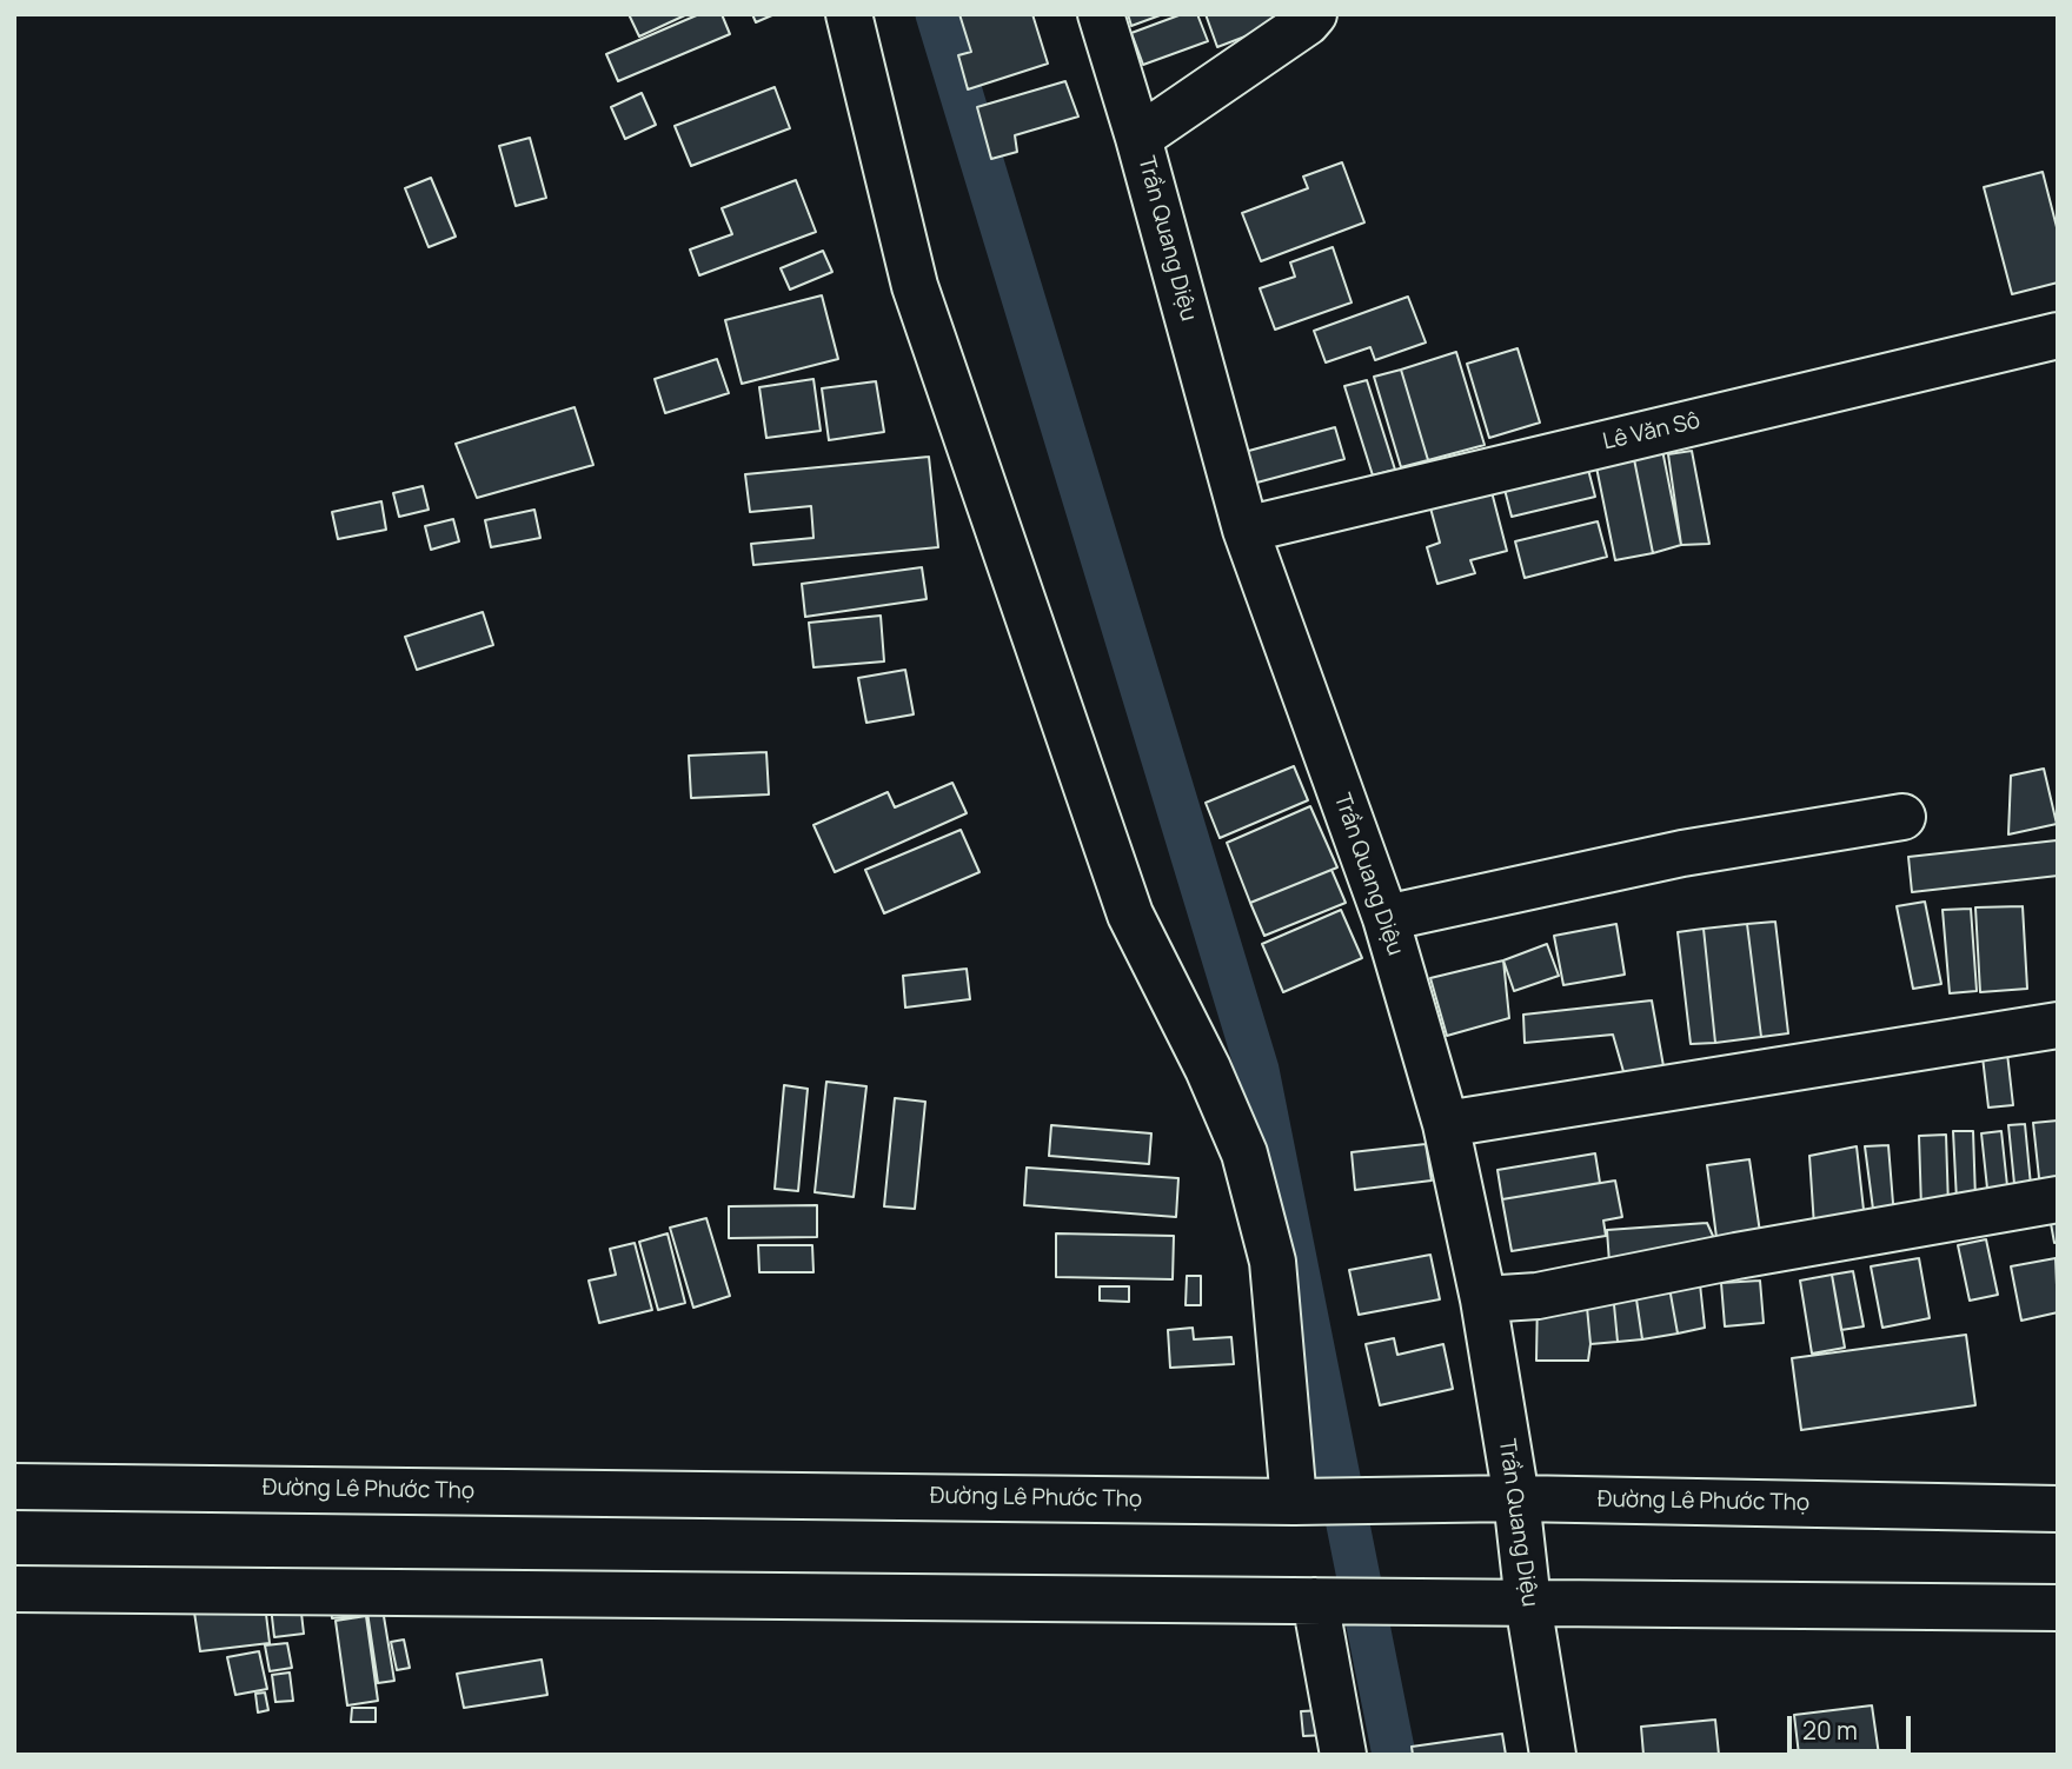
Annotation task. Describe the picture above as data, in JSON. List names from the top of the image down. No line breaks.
{"streets":{"street":["Trần Quang Diệu","Lê Văn Sô","Đường Lê Phước Thọ"]},"crossings":[["Trần Quang Diệu","Lê Văn Sô"],["Trần Quang Diệu","Đường Lê Phước Thọ"]],"scale_bar":"20 m"}
